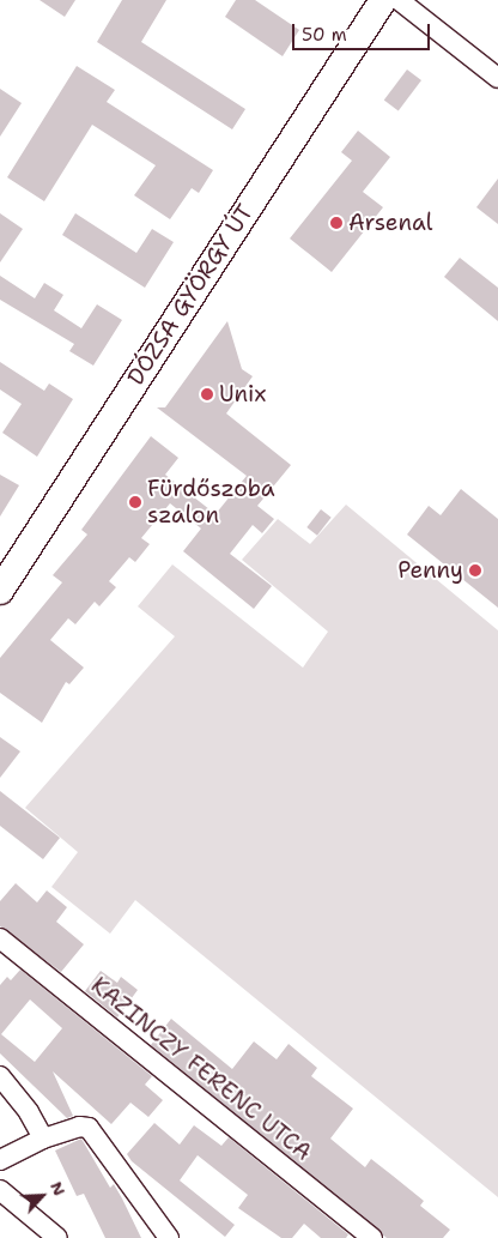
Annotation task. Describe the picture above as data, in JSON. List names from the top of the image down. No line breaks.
{"streets":{"main road":["DÓZSA GYÖRGY ÚT"],"street":["KAZINCZY FERENC UTCA"]},"places":["Arsenal","Unix","Fürdőszoba szalon","Penny"],"scale_bar":"50 m","north":"top right"}
